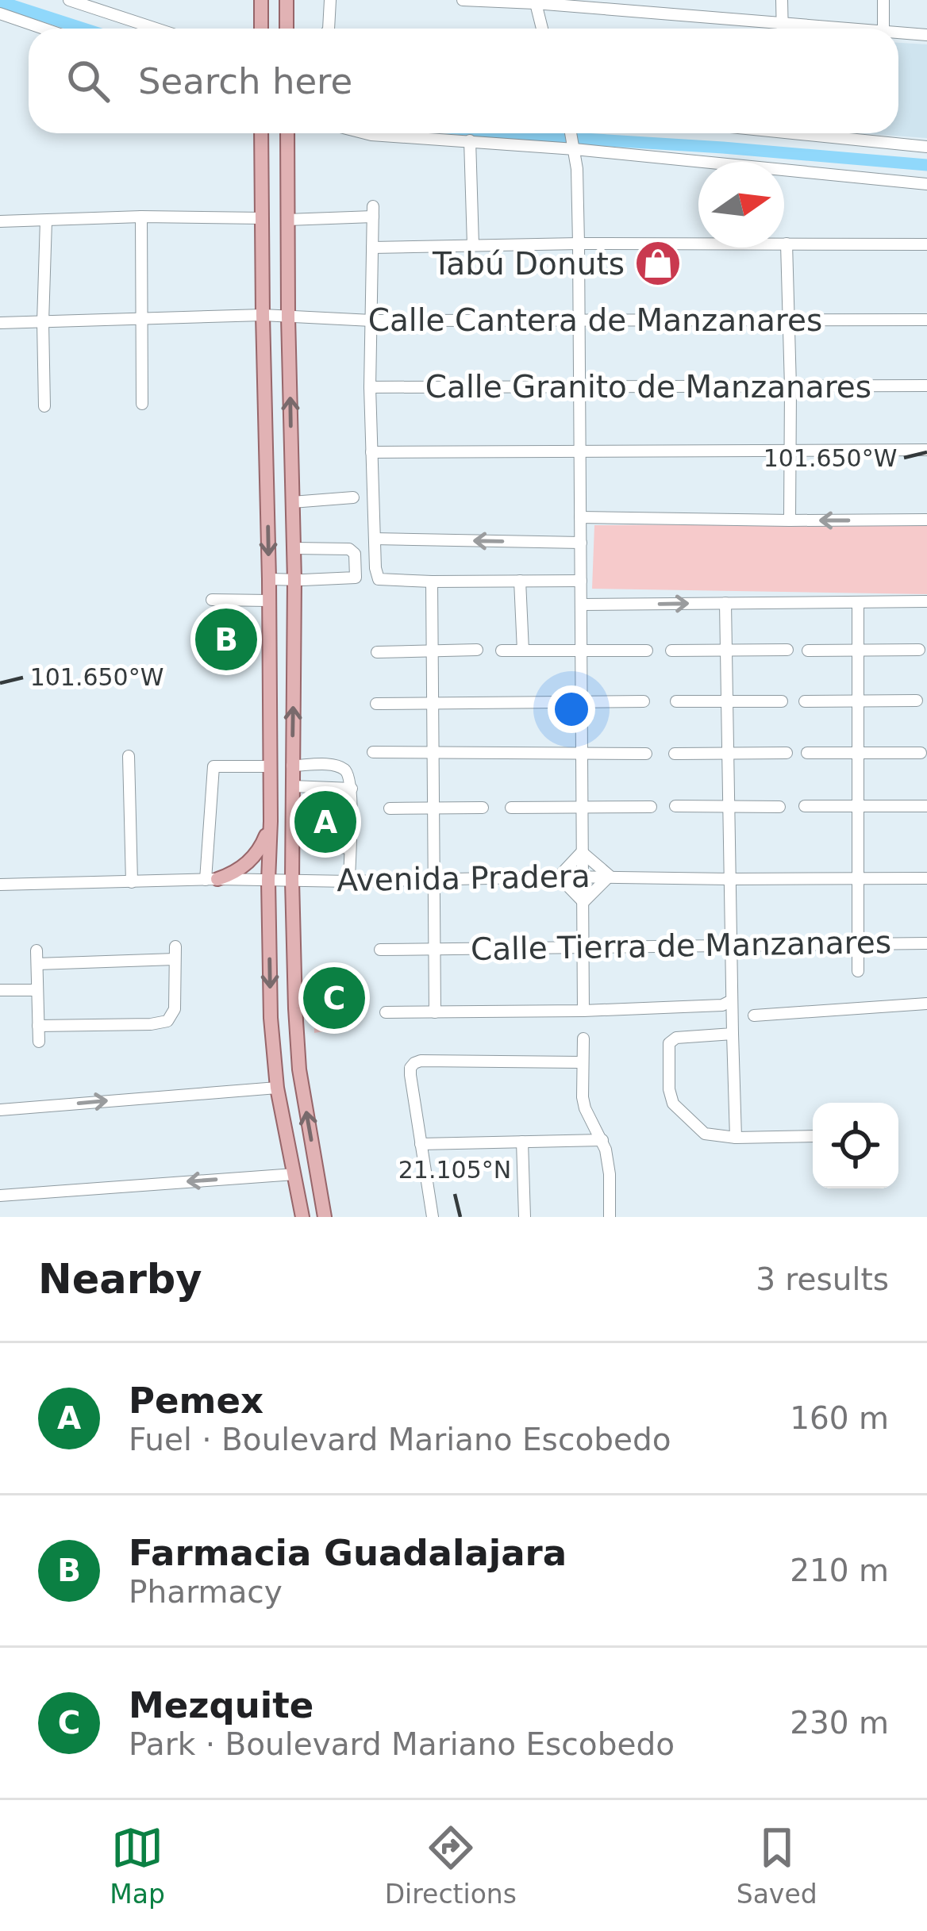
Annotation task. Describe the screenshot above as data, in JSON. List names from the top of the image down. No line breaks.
{"streets":{"street":["Calle Cantera de Manzanares","Calle Granito de Manzanares","Avenida Pradera","Calle Tierra de Manzanares"]},"places":{"shop":["Tabú Donuts"]},"north":"right","page":{"search":"Search here","pins":["B","A","C"],"heading":["Nearby","3 results"],"list":[{"mark":"A","name":"Pemex","note":"Fuel · Boulevard Mariano Escobedo","value":"160 m"},{"mark":"B","name":"Farmacia Guadalajara","note":"Pharmacy","value":"210 m"},{"mark":"C","name":"Mezquite","note":"Park · Boulevard Mariano Escobedo","value":"230 m"}],"nav":["Map","Directions","Saved"]},"coordinates":["101.650°W","21.105°N"]}
